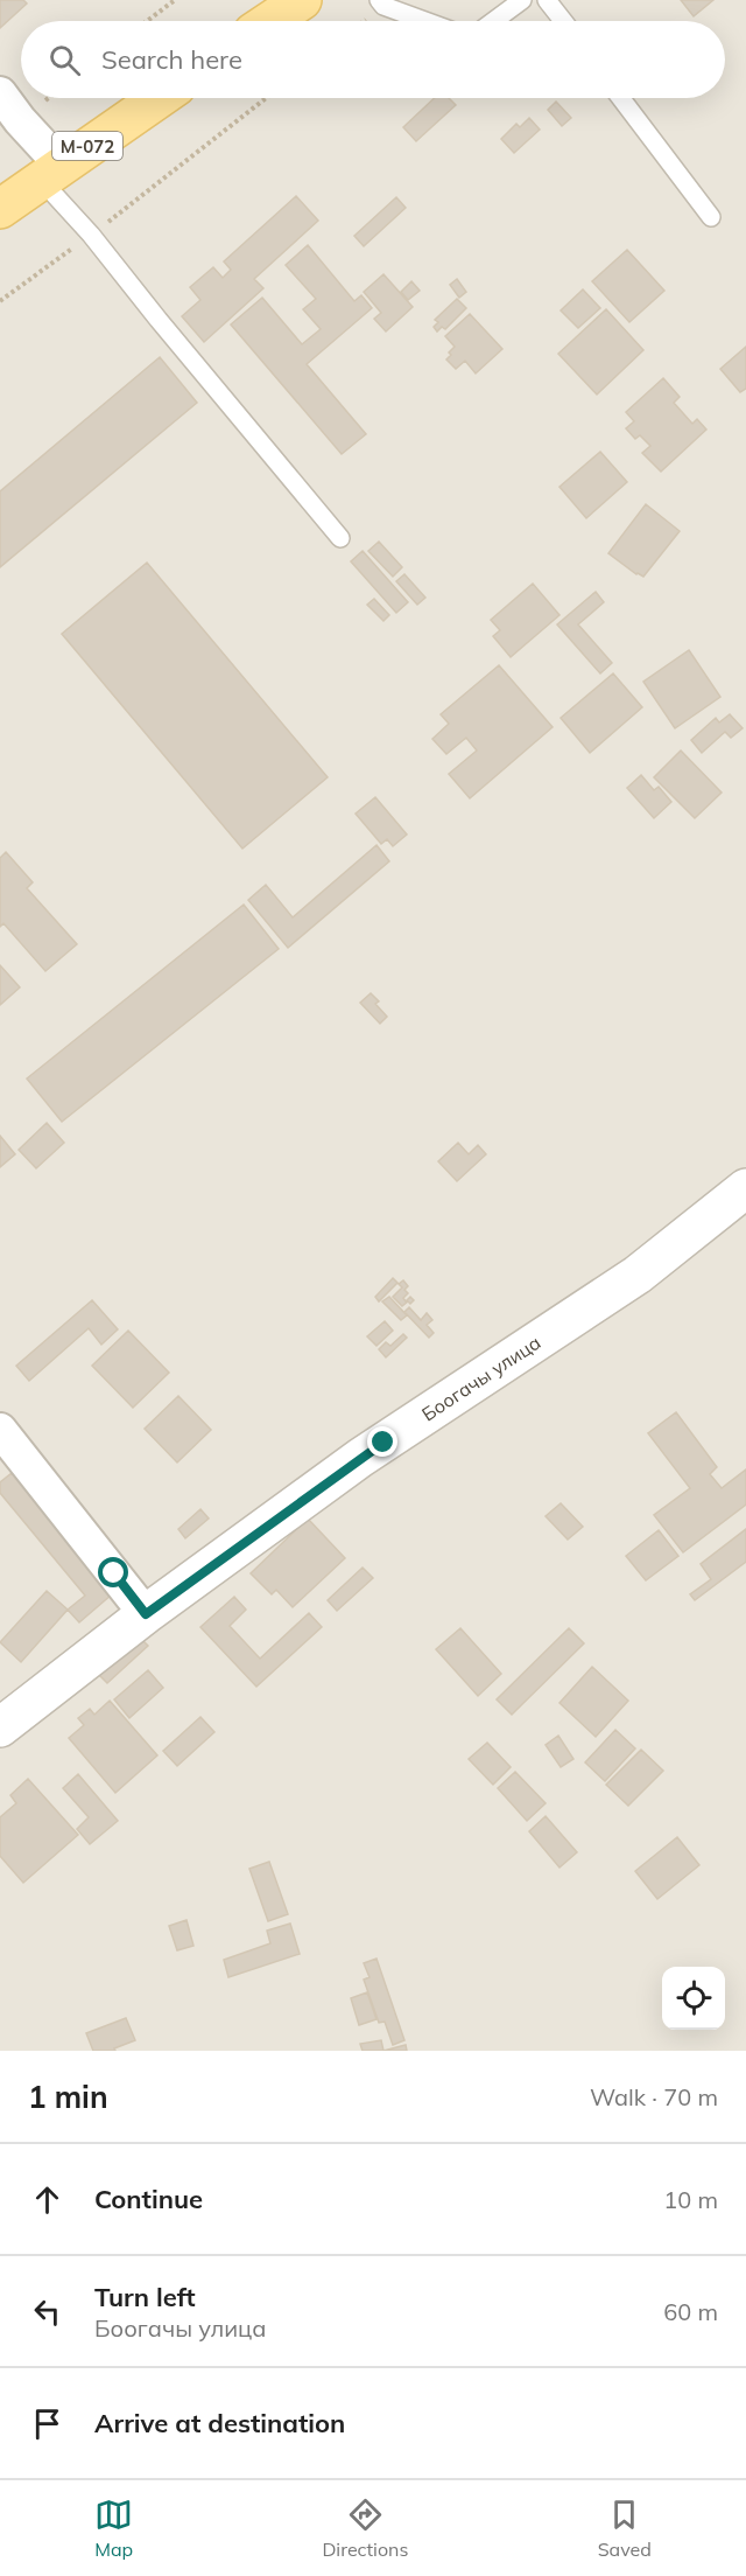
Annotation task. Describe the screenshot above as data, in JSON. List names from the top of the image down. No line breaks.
{"streets":{"main road":["М-072"],"street":["Боогачы улица"]},"page":{"search":"Search here","heading":["1 min","Walk · 70 m"],"list":[["Continue","10 m"],["Turn left","Боогачы улица","60 m"],"Arrive at destination"],"nav":["Map","Directions","Saved"]}}
